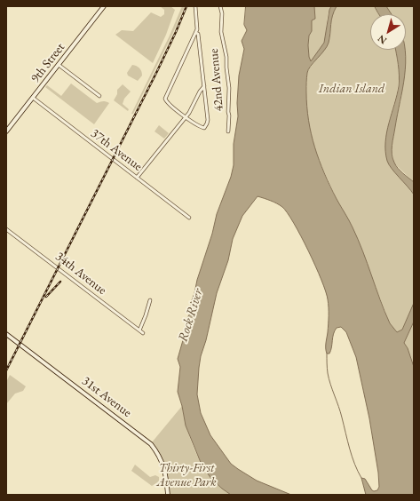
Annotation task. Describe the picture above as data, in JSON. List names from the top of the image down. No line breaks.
{"streets":{"street":["9th Street","42nd Avenue","37th Avenue","34th Avenue","31st Avenue"]},"crossings":[["9th Street","37th Avenue"]],"water":["Rock River"],"parks":["Indian Island","Thirty-First Avenue Park"],"north":"bottom left"}
